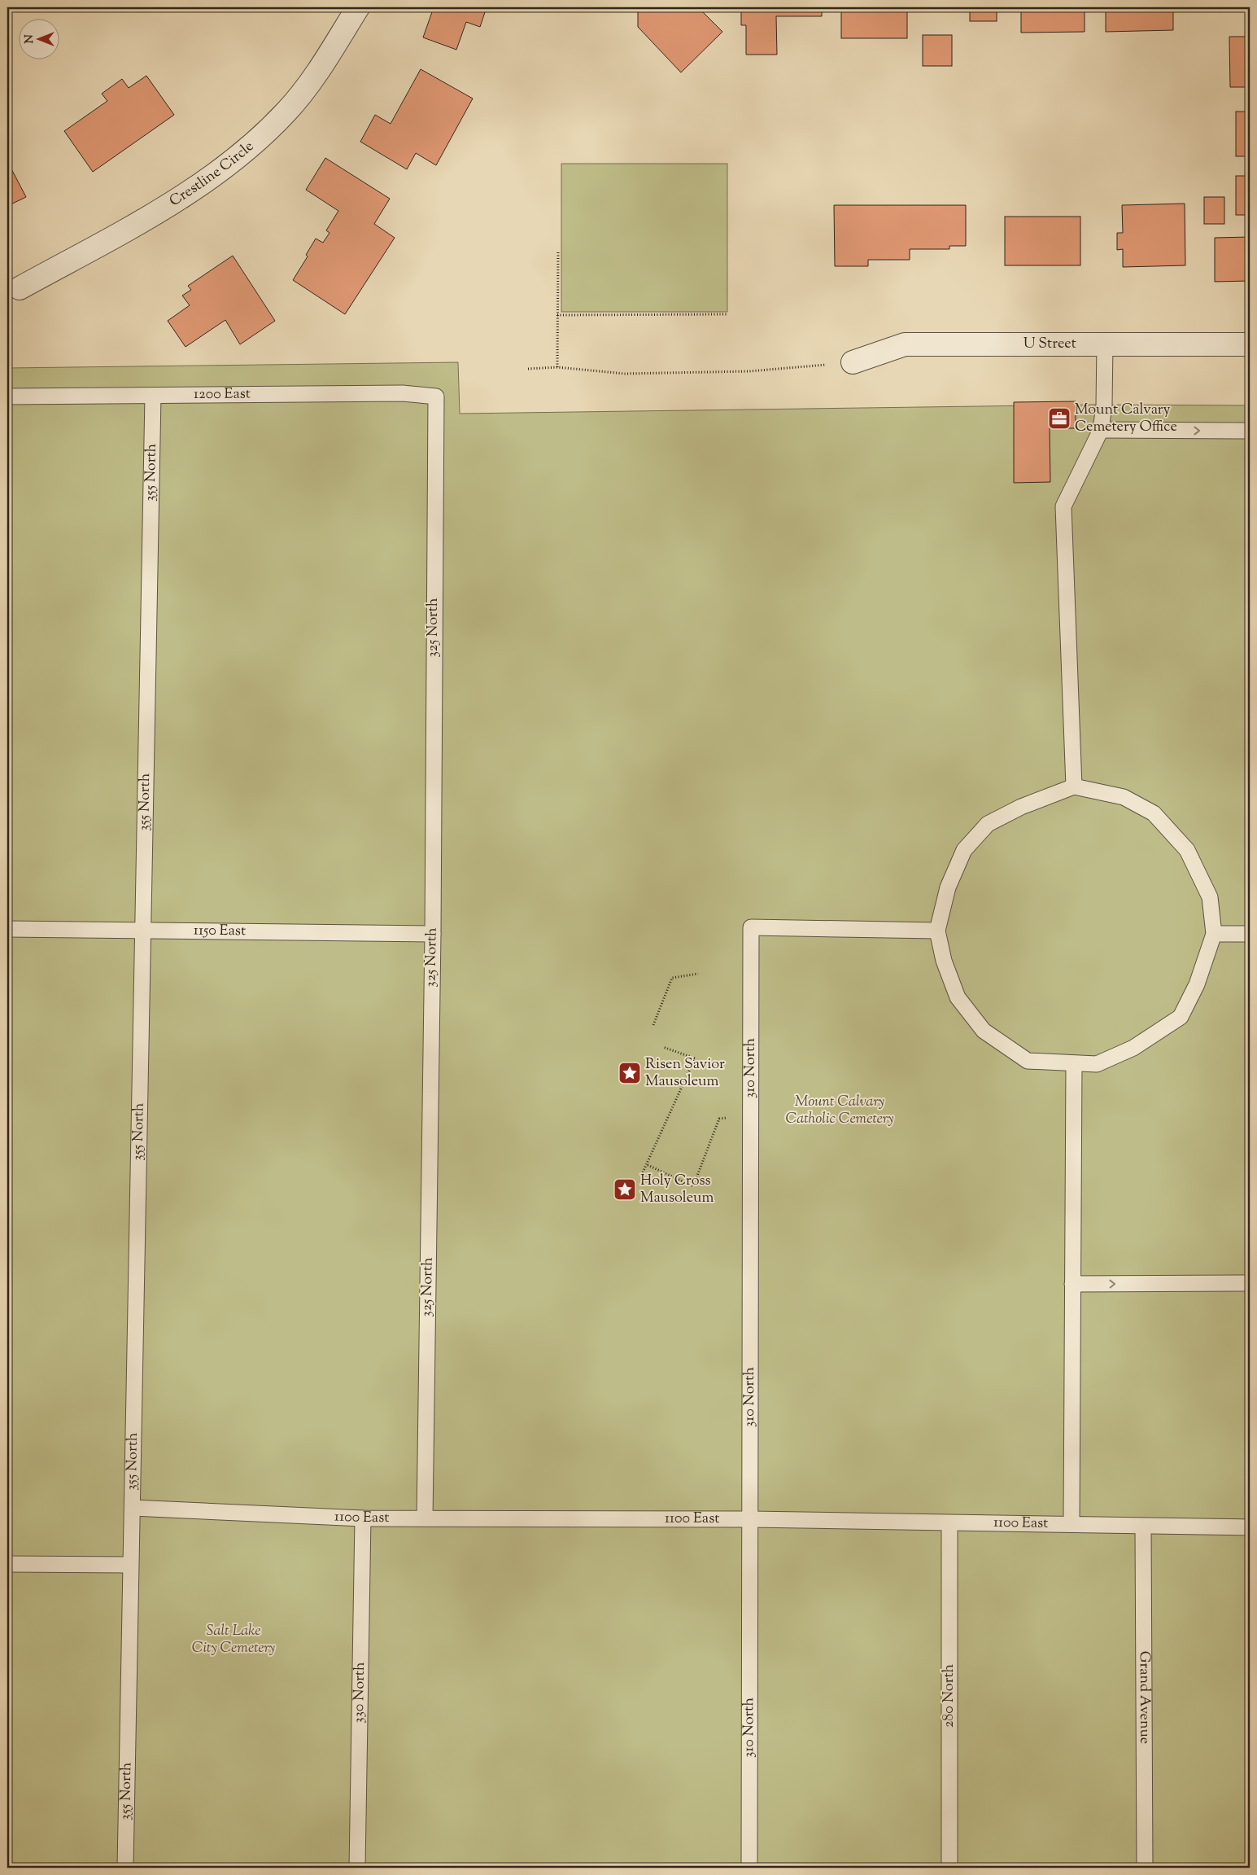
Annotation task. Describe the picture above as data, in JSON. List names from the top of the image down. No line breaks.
{"streets":{"street":["Crestline Circle","U Street"],"lane":["1200 East","355 North","325 North","1150 East","310 North","1100 East","330 North","280 North","Grand Avenue"]},"crossings":[["1200 East","355 North"],["1200 East","325 North"],["355 North","1150 East"],["355 North","1100 East"],["325 North","1150 East"],["325 North","1100 East"],["310 North","1100 East"],["1100 East","330 North"],["1100 East","280 North"],["1100 East","Grand Avenue"]],"parks":["Mount Calvary Catholic Cemetery","Salt Lake City Cemetery"],"places":{"office":["Mount Calvary Cemetery Office"],"place":["Risen Savior Mausoleum","Holy Cross Mausoleum"]},"north":"left"}
